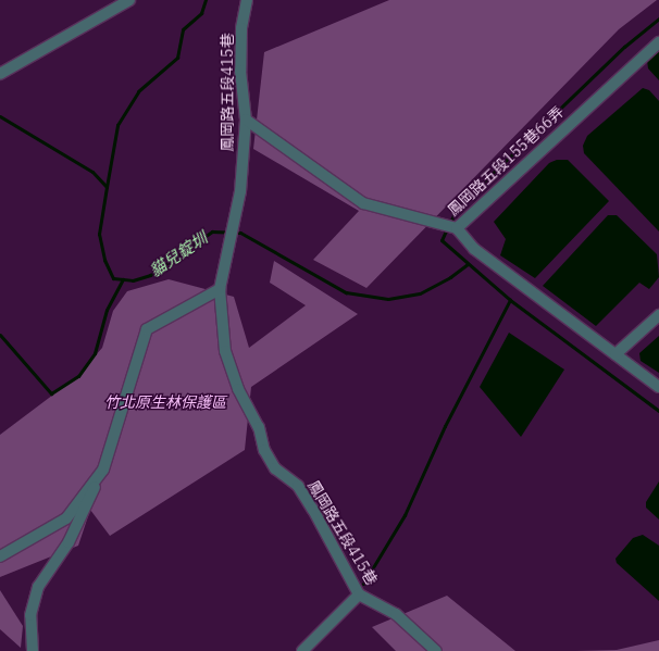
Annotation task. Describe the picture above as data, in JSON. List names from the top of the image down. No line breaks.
{"streets":{"street":["鳳岡路五段415巷","鳳岡路五段155巷66弄"]},"crossings":[["鳳岡路五段415巷","鳳岡路五段155巷66弄"]],"water":["貓兒錠圳"],"parks":["竹北原生林保護區"]}
